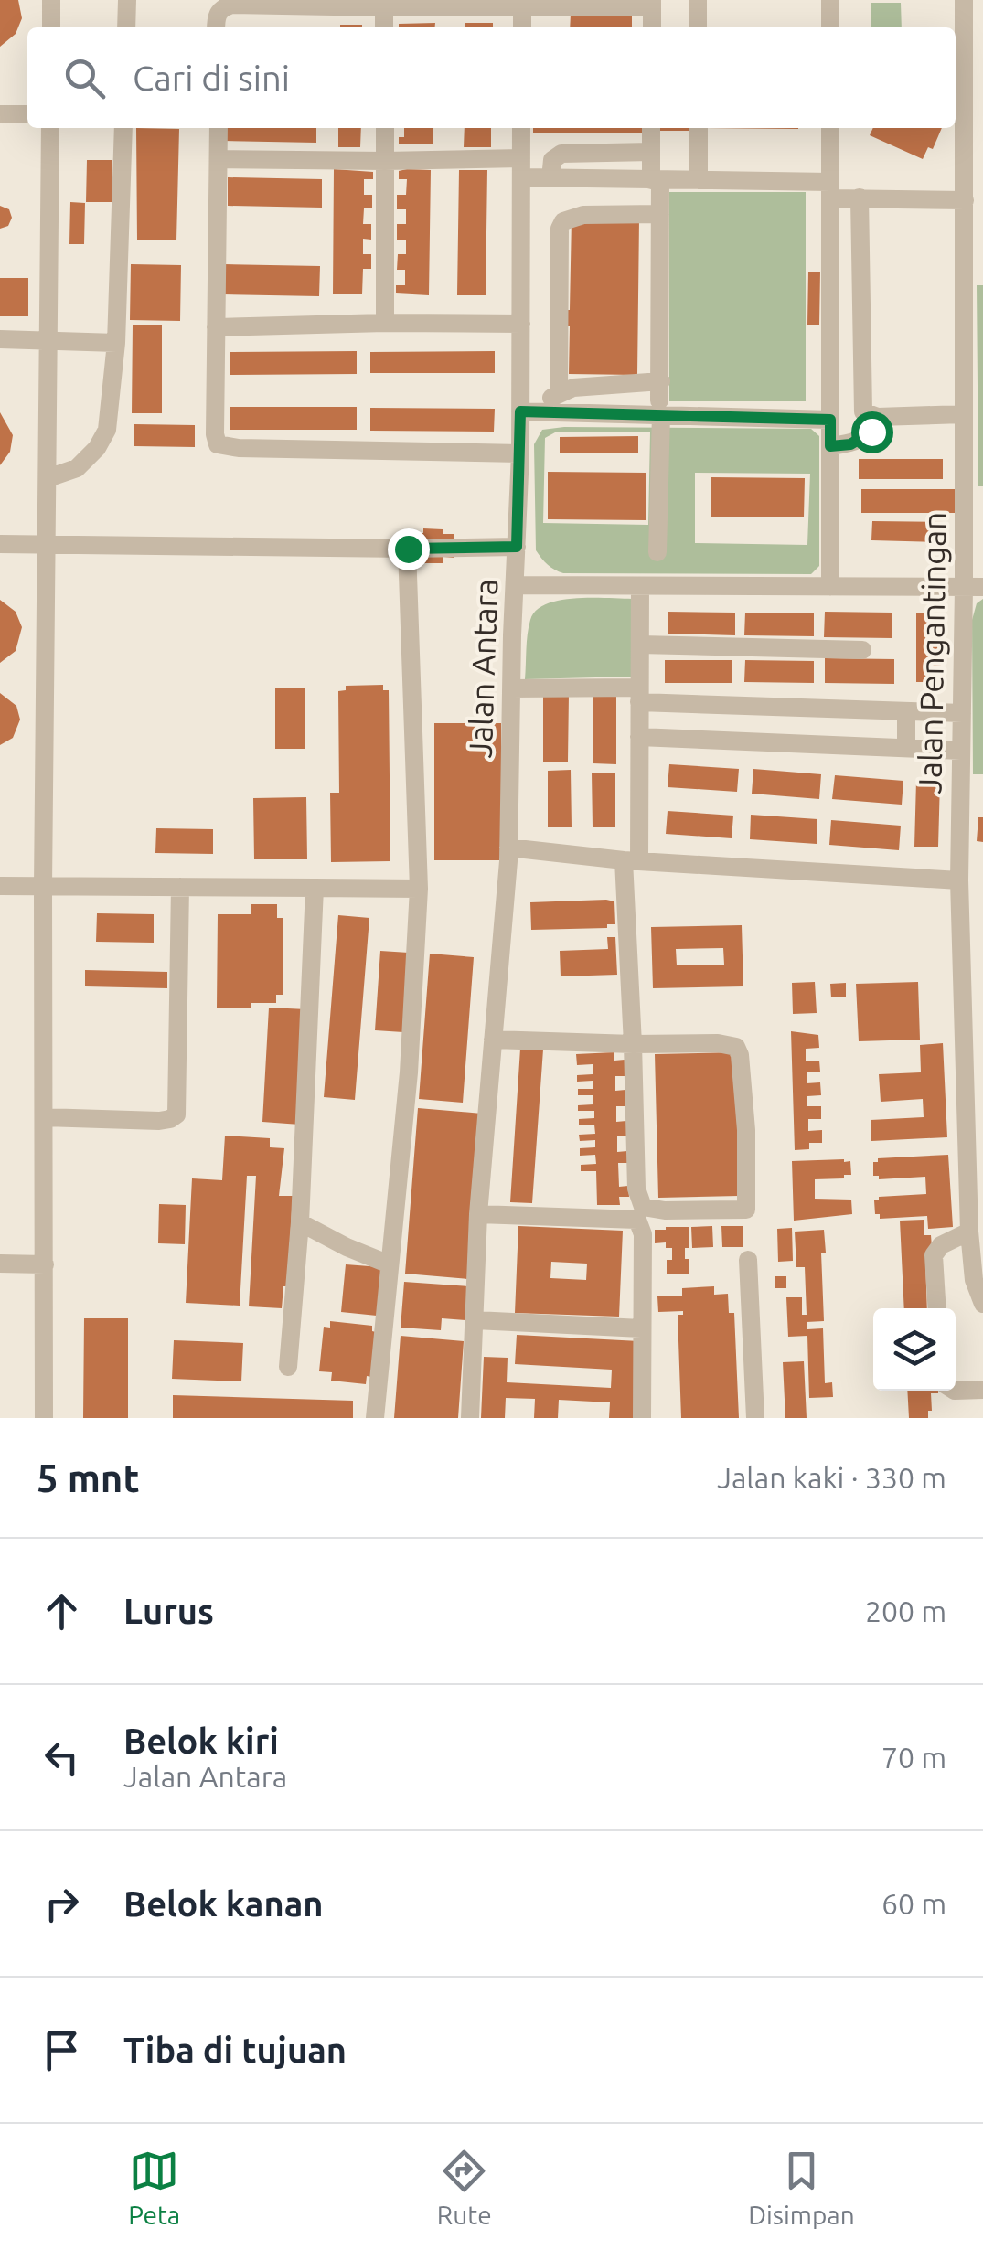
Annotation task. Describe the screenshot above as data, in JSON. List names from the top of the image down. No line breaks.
{"streets":{"street":["Jalan Pengantingan","Jalan Antara"]},"page":{"search":"Cari di sini","heading":["5 mnt","Jalan kaki · 330 m"],"list":[["Lurus","200 m"],["Belok kiri","Jalan Antara","70 m"],["Belok kanan","60 m"],"Tiba di tujuan"],"nav":["Peta","Rute","Disimpan"]}}
